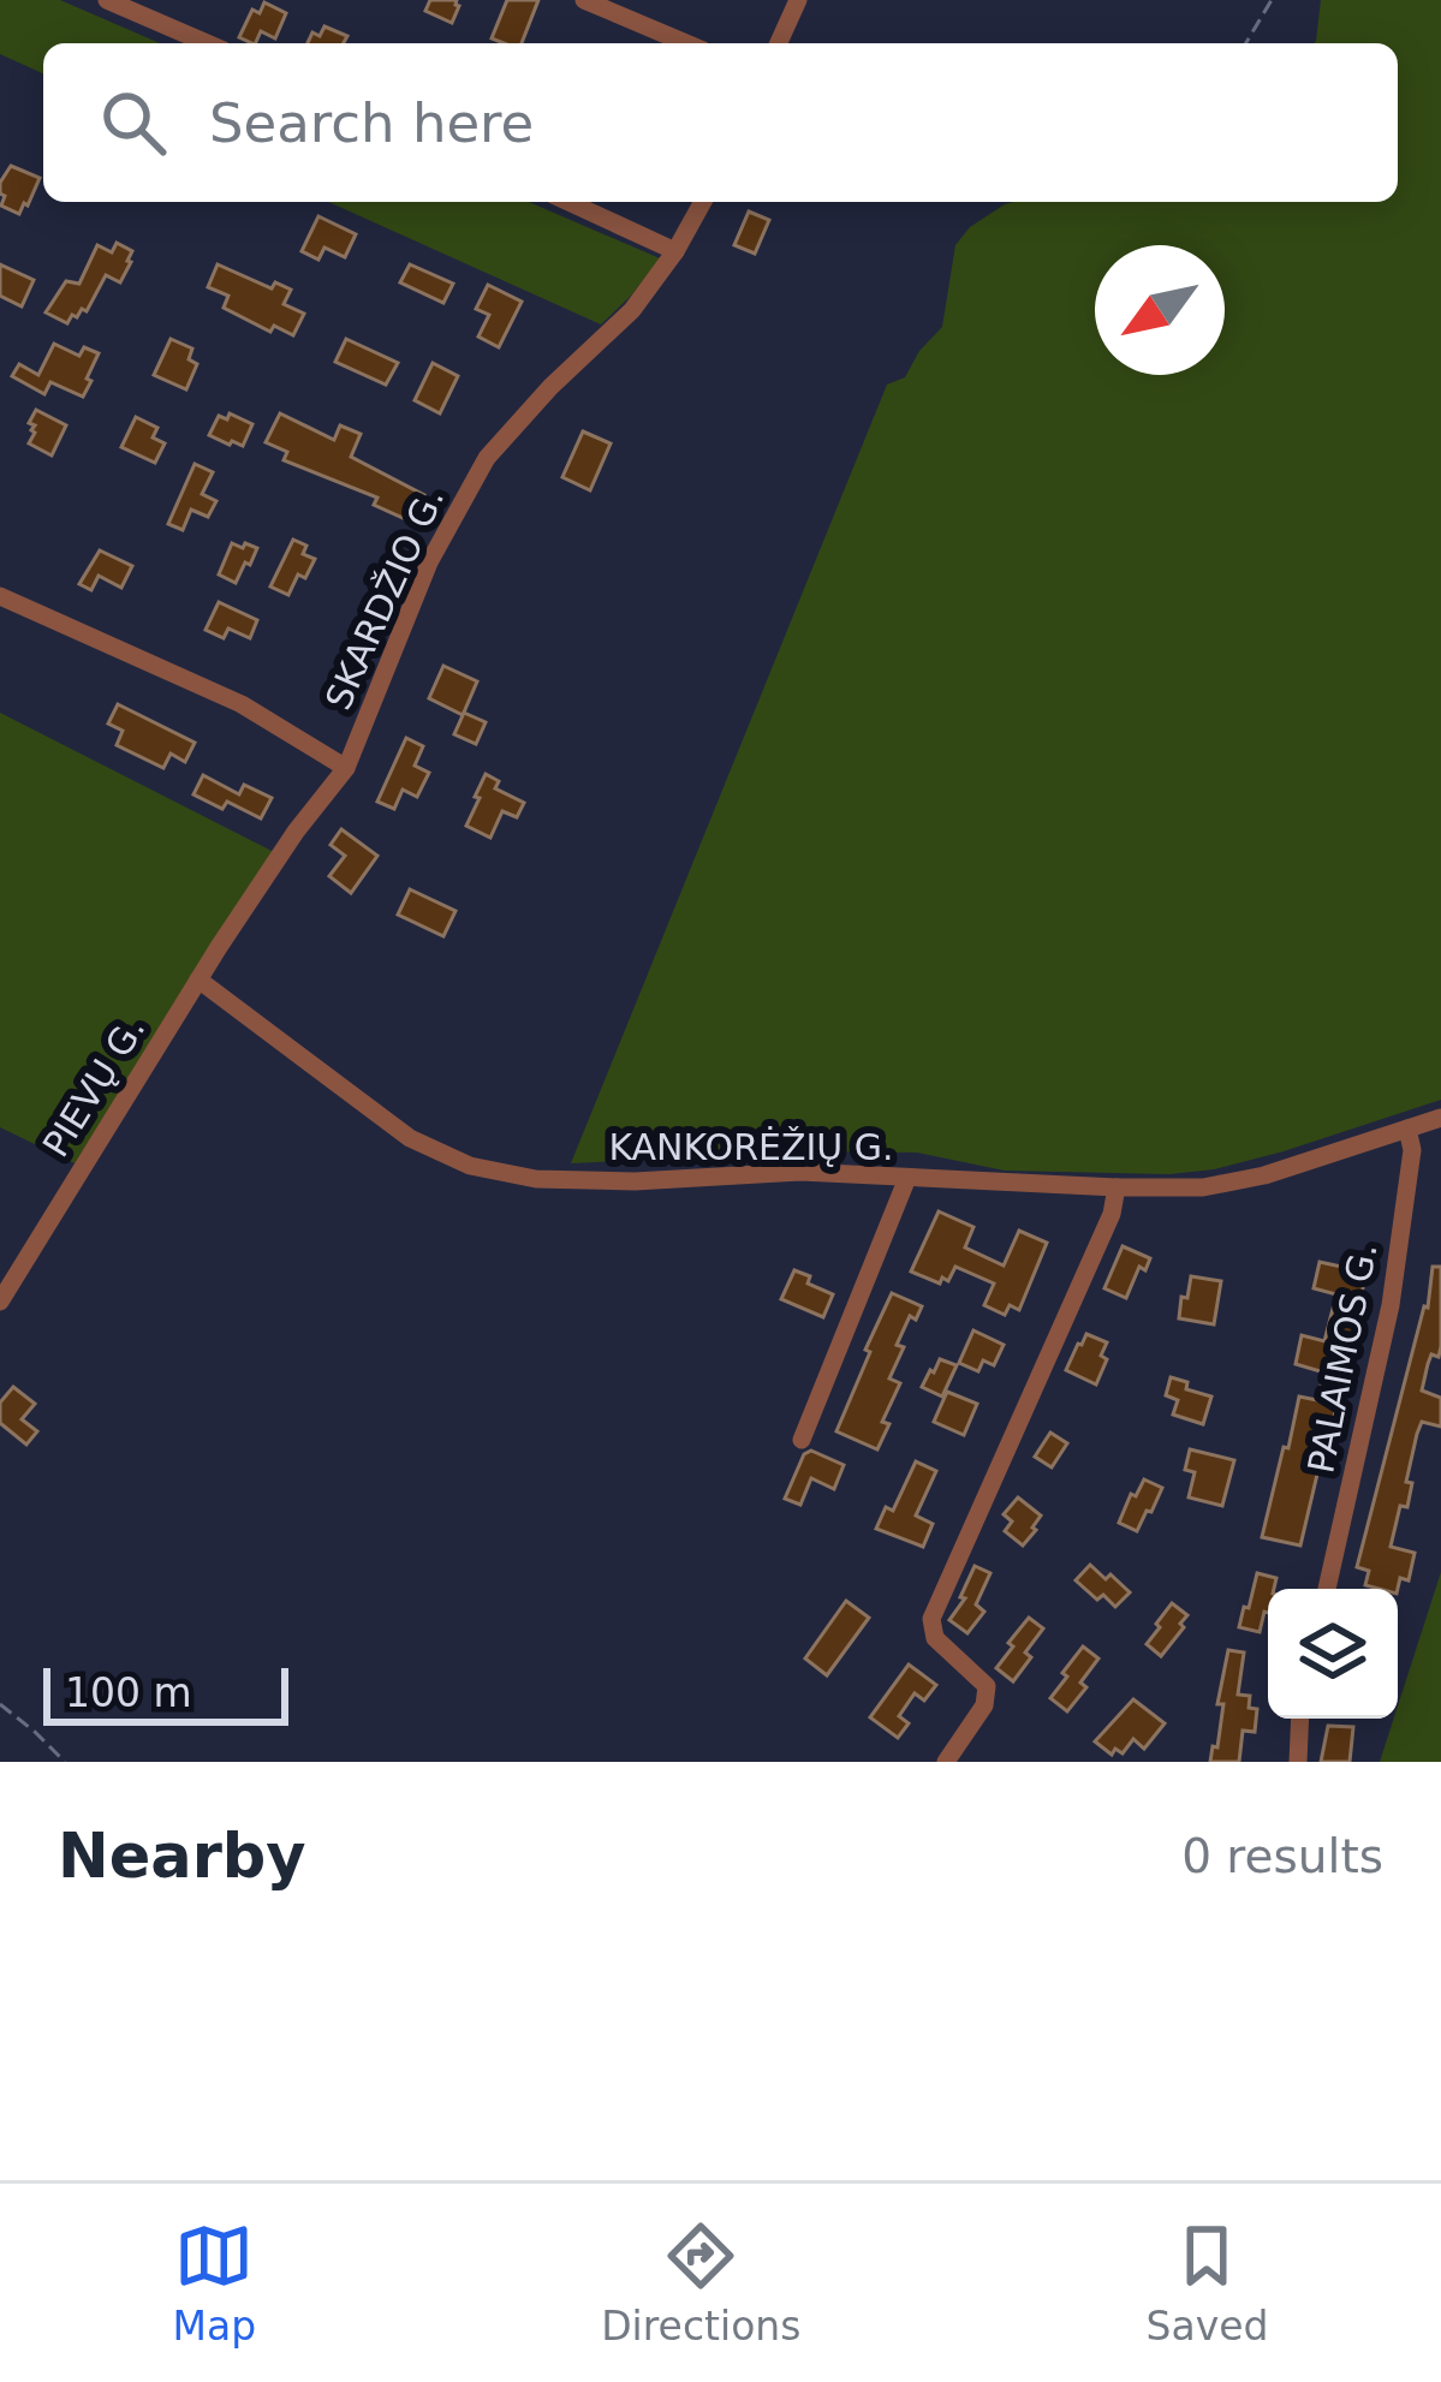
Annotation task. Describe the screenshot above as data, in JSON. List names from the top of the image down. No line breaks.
{"streets":{"street":["SKARDŽIO G.","PIEVŲ G.","KANKORĖŽIŲ G.","PALAIMOS G."]},"crossings":[["SKARDŽIO G.","PIEVŲ G."],["SKARDŽIO G.","KANKORĖŽIŲ G."],["PIEVŲ G.","KANKORĖŽIŲ G."],["KANKORĖŽIŲ G.","PALAIMOS G."]],"scale_bar":"100 m","north":"bottom left","page":{"search":"Search here","scale":"100 m","heading":["Nearby","0 results"],"nav":["Map","Directions","Saved"]}}
